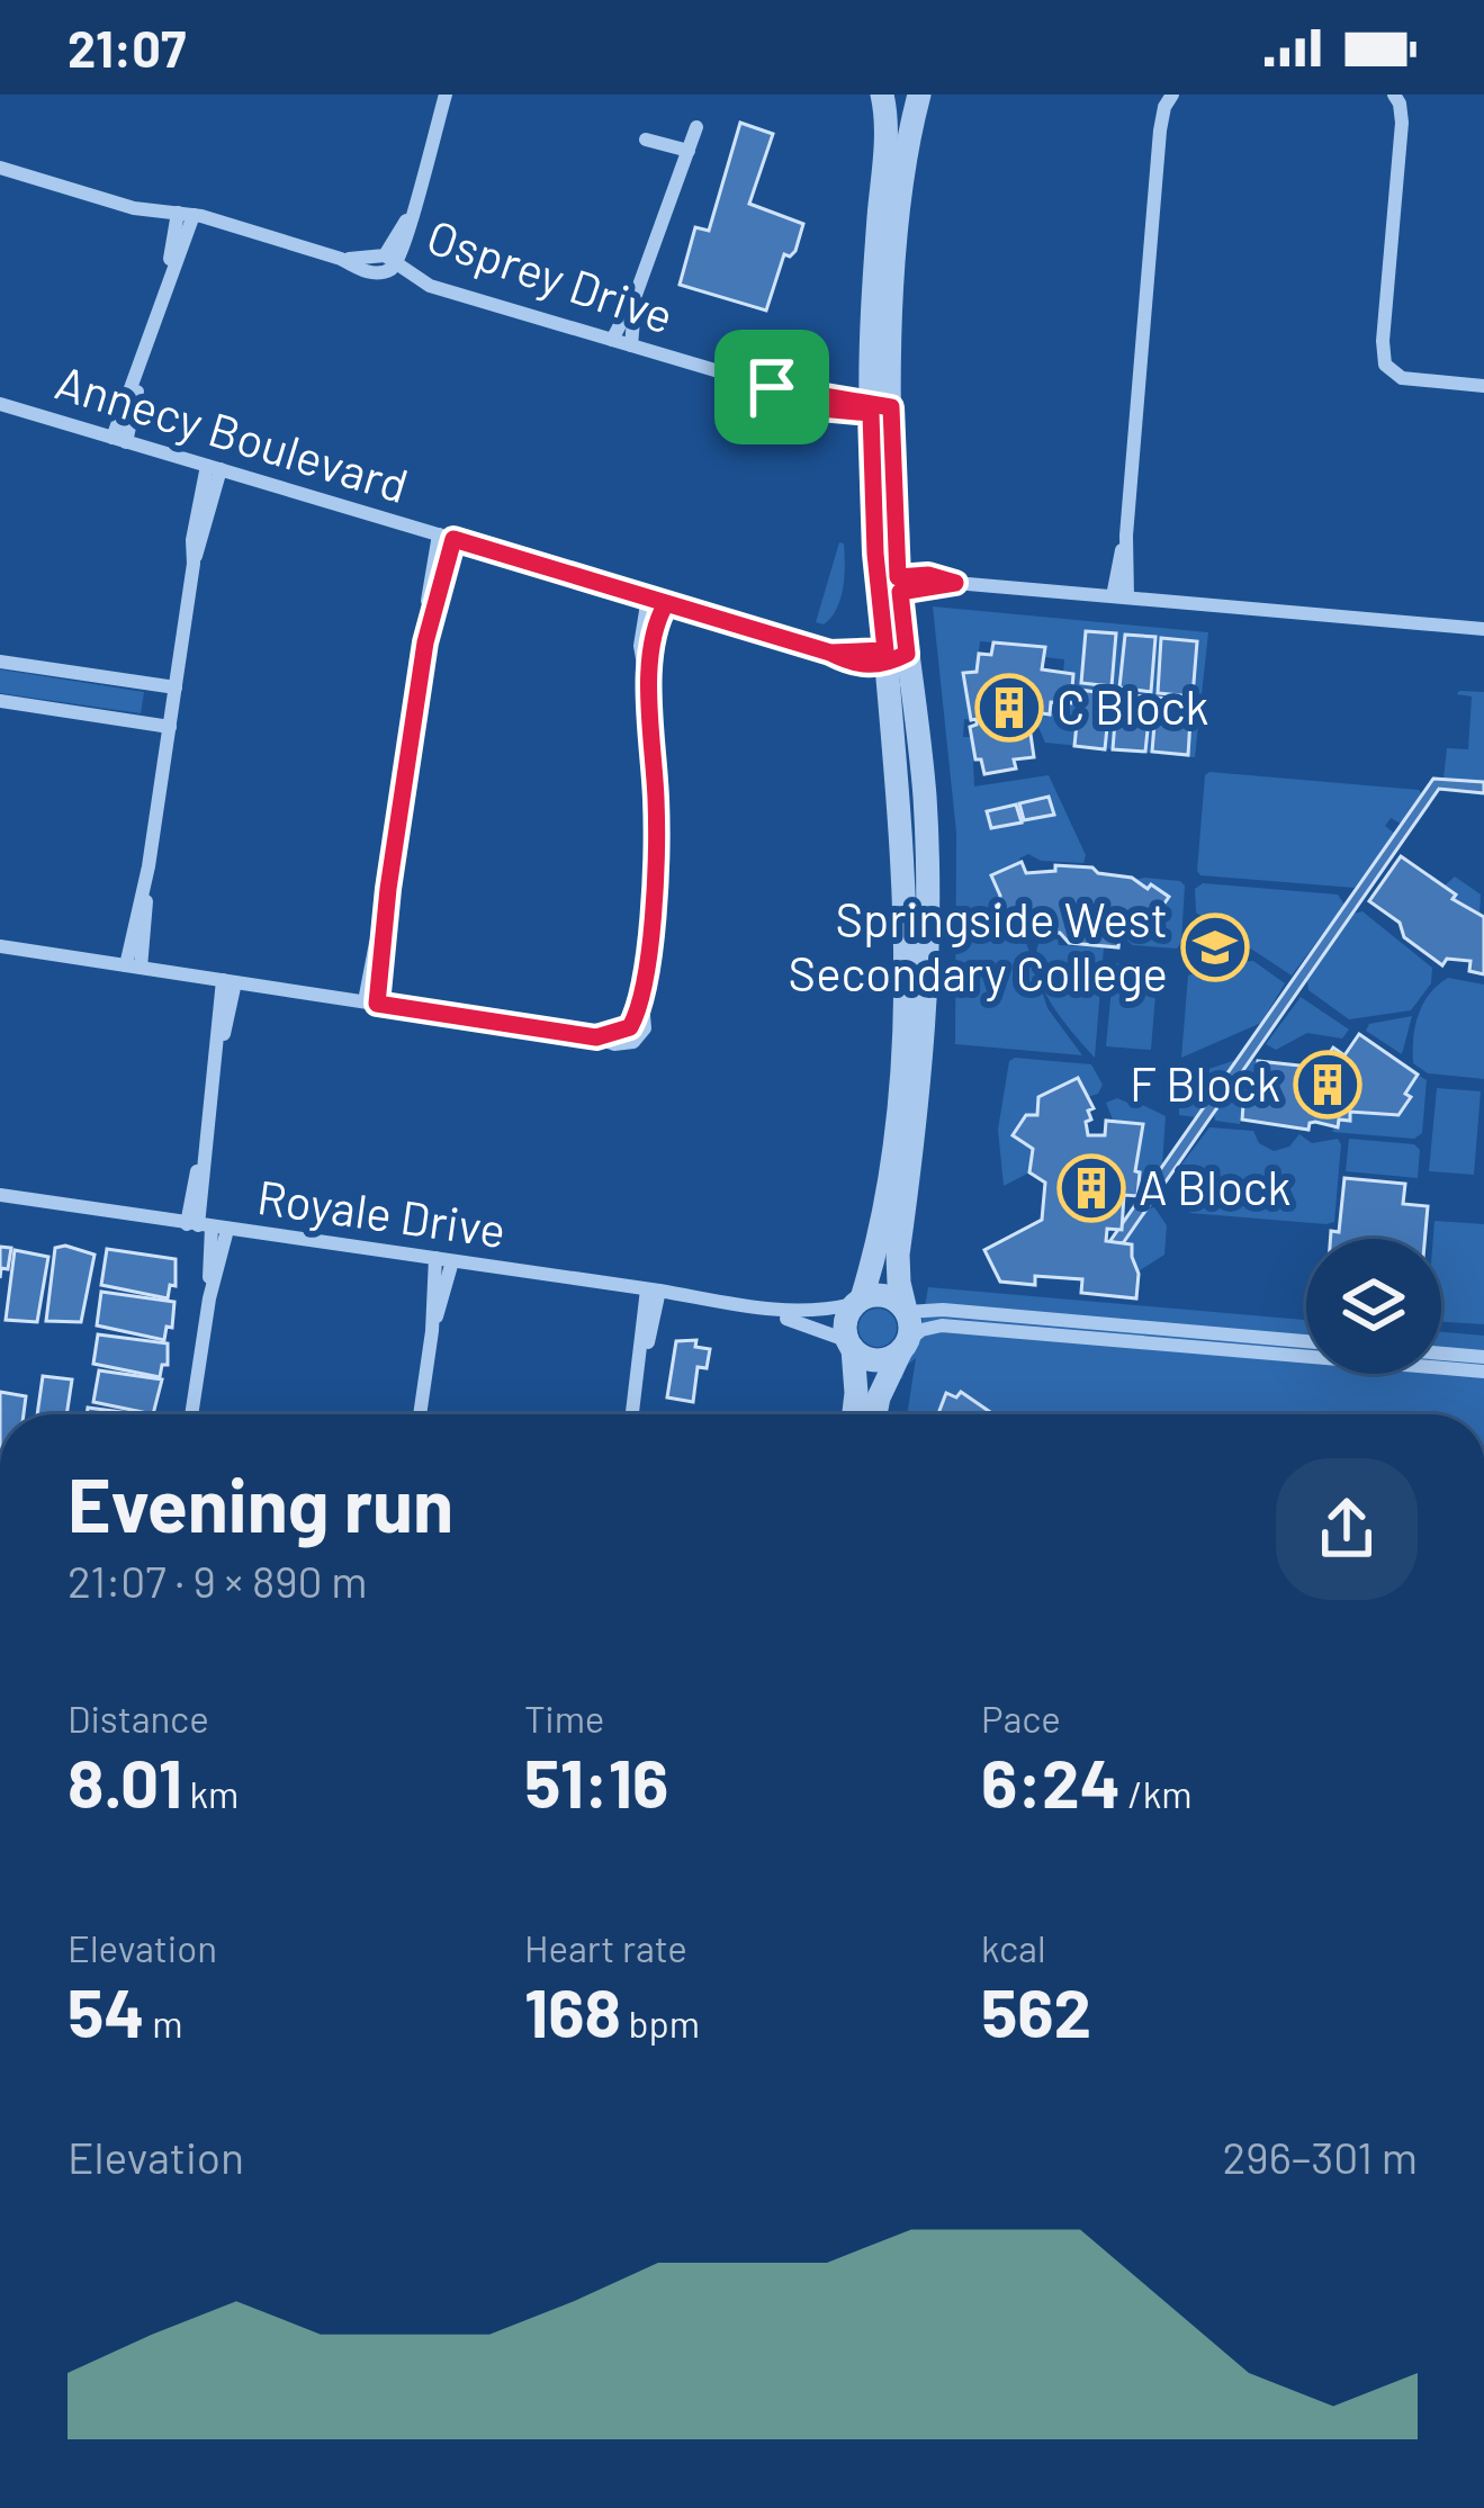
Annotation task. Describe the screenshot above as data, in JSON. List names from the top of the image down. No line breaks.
{"streets":{"street":["Osprey Drive","Annecy Boulevard","Royale Drive"]},"places":{"building":["C Block","F Block","A Block"],"school or university":["Springside West Secondary College"]},"page":{"status":"21:07","heading":["Evening run","21:07 · 9 × 890 m"],"stats":[["Distance","8.01 km"],["Time","51:16"],["Pace","6:24 /km"],["Elevation","54 m"],["Heart rate","168 bpm"],["kcal","562"]],"chart":["Elevation","296–301 m"]}}
